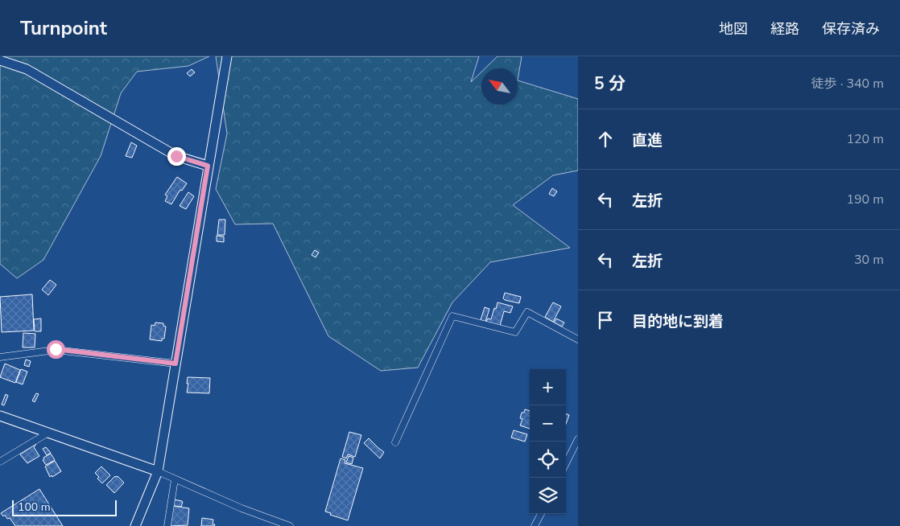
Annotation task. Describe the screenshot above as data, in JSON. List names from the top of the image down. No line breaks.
{"scale_bar":"100 m","north":"top left","page":{"header":"Turnpoint","nav":["地図","経路","保存済み"],"heading":["5 分","徒歩 · 340 m"],"list":[["直進","120 m"],["左折","190 m"],["左折","30 m"],"目的地に到着"],"map_buttons":["+","−"],"scale":"100 m"}}
